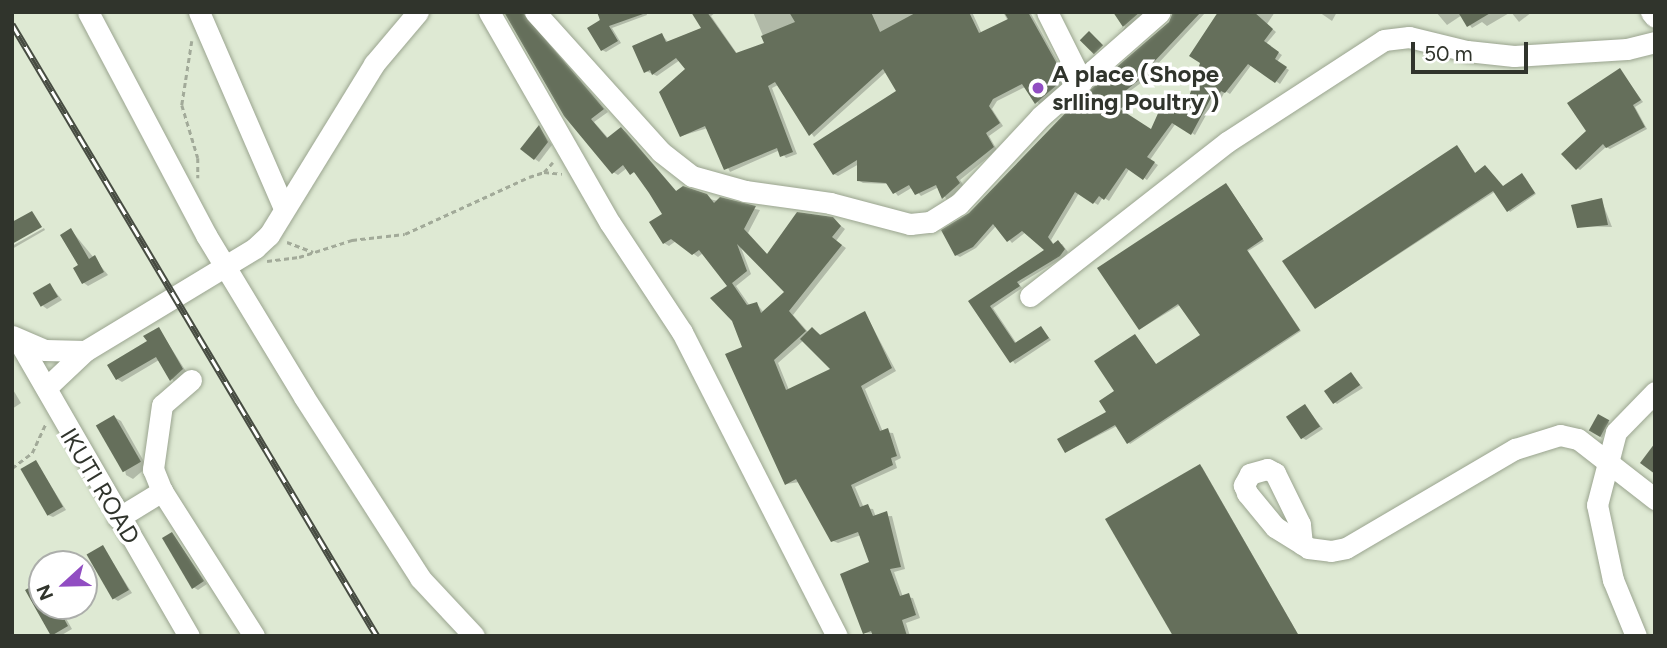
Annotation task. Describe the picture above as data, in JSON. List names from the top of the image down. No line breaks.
{"streets":{"street":["IKUTI ROAD"]},"places":["A place (Shope srlling Poultry )"],"scale_bar":"50 m","north":"left"}
